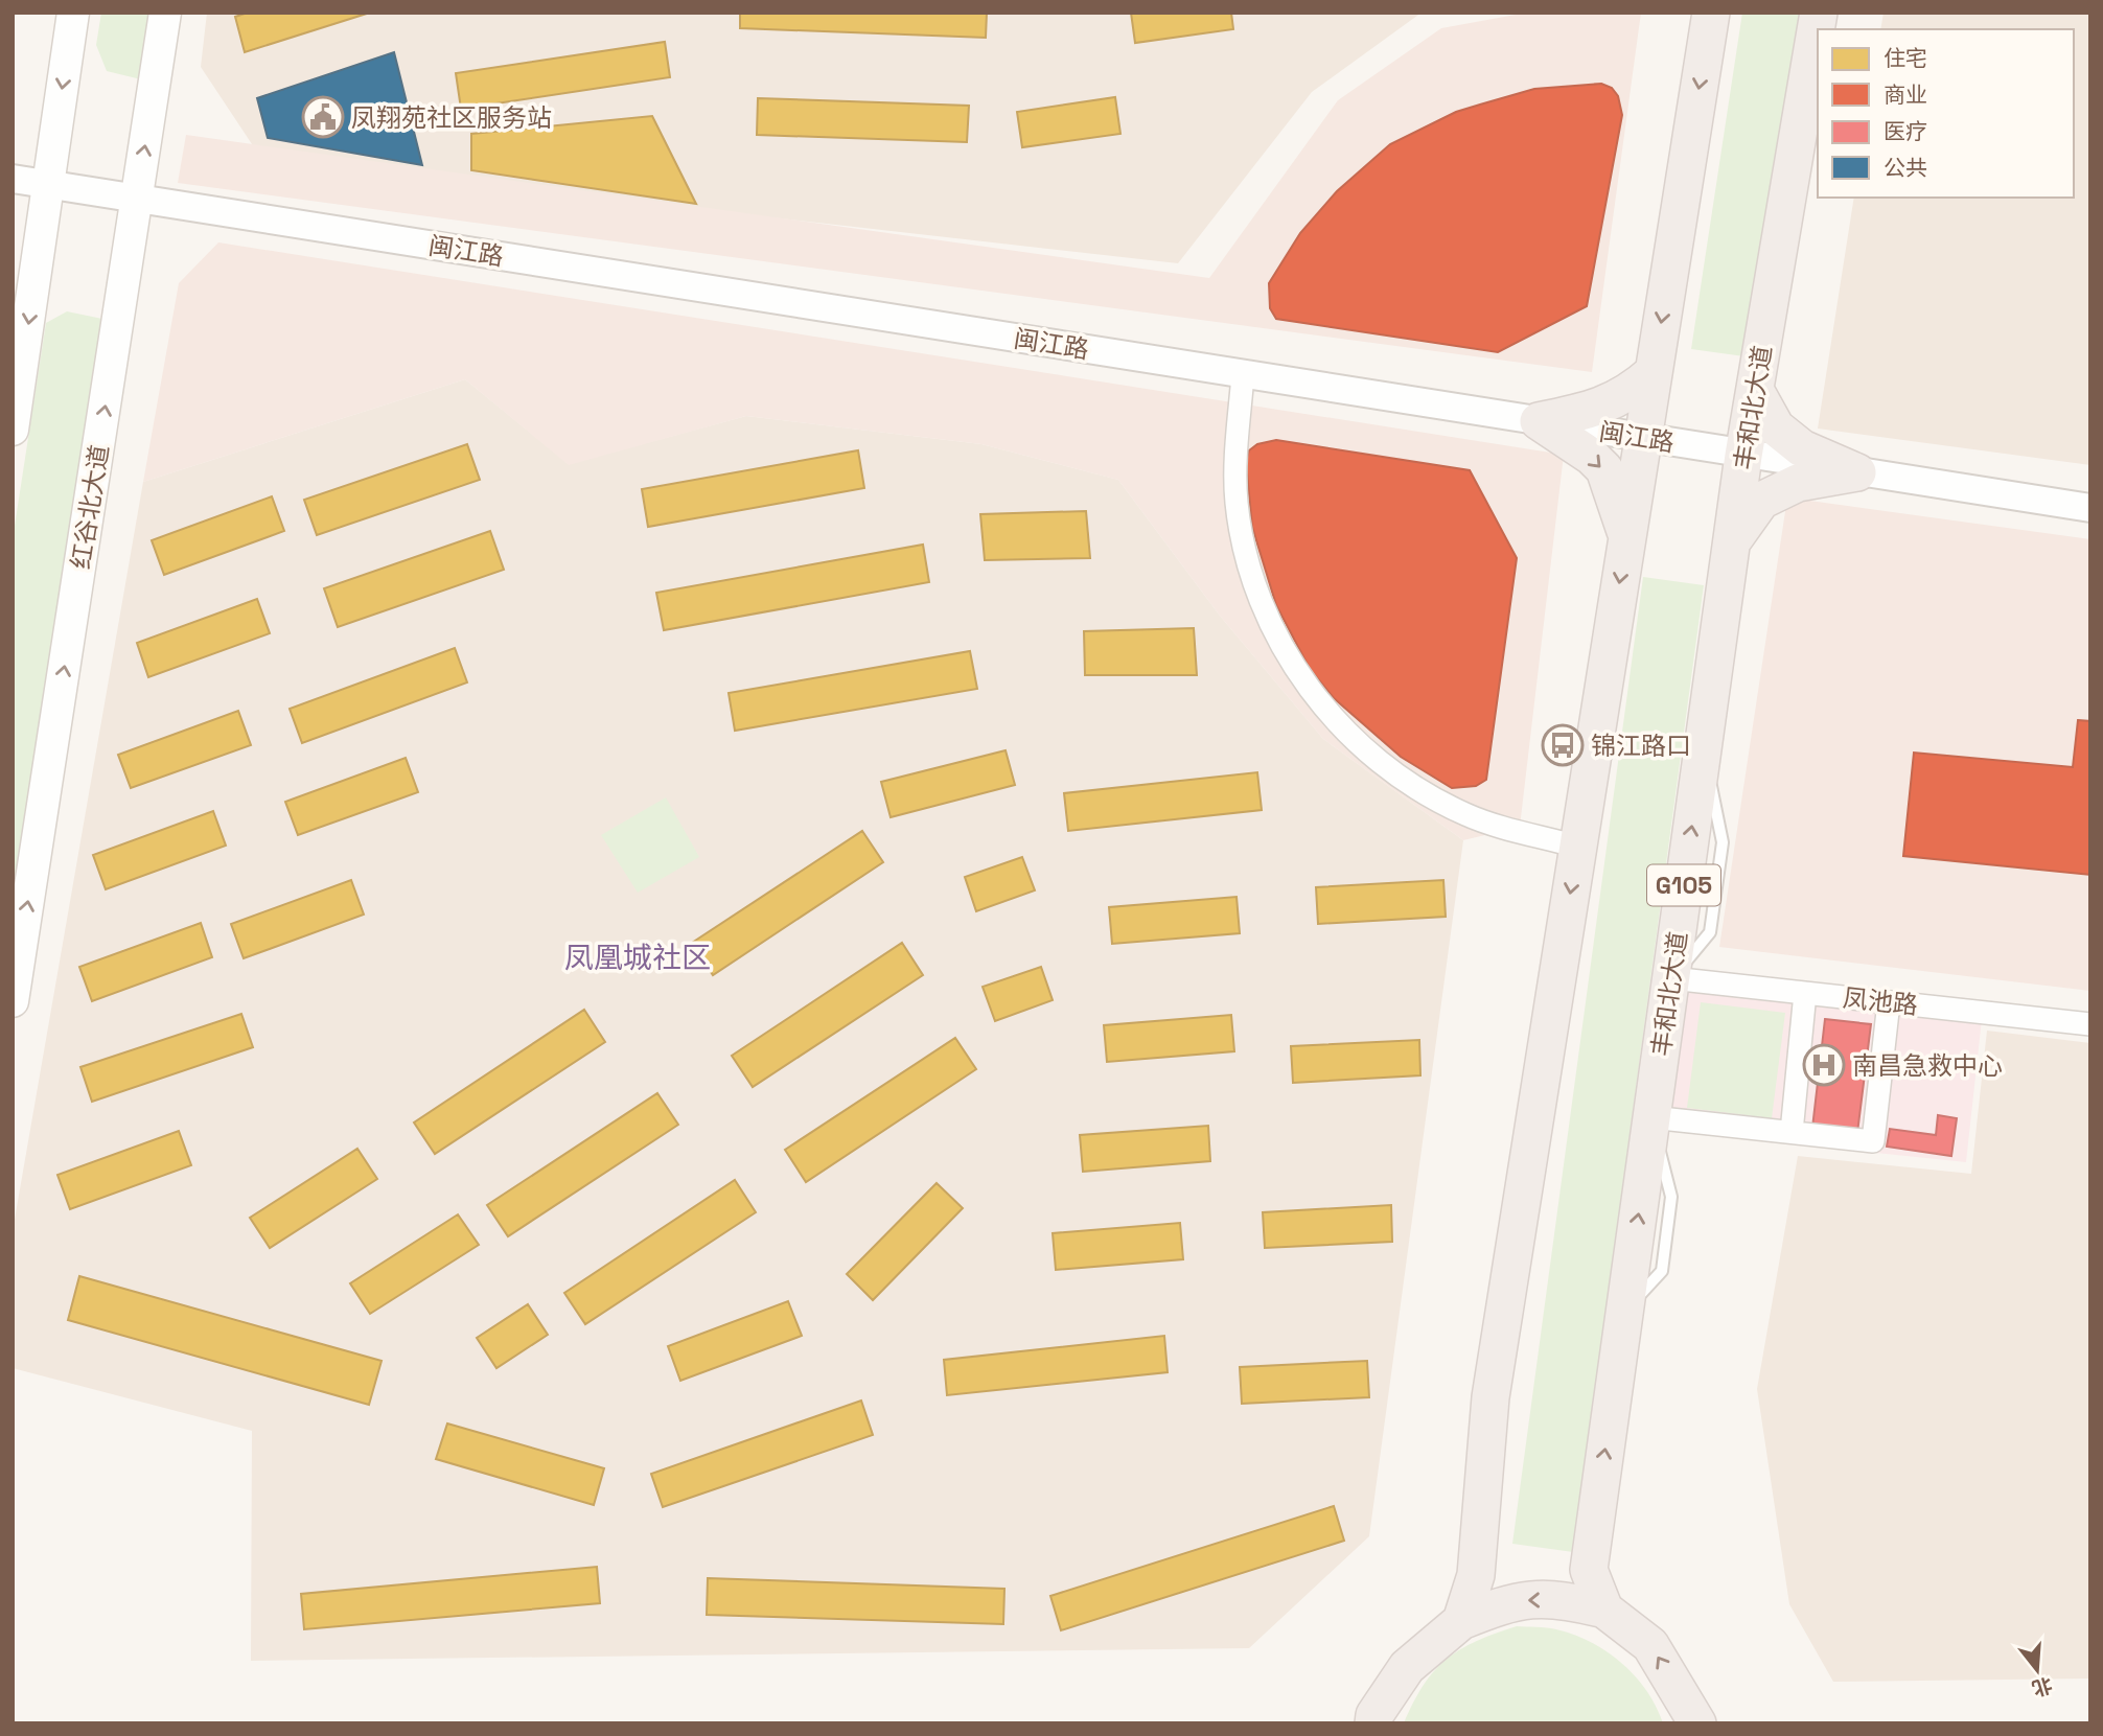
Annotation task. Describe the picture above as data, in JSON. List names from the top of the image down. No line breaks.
{"streets":{"highway":["丰和北大道","G105"],"main road":["红谷北大道"],"street":["闽江路","凤池路"]},"crossings":[["闽江路","丰和北大道"],["闽江路","红谷北大道"],["丰和北大道","凤池路"]],"districts":["凤凰城社区"],"places":{"public building":["凤翔苑社区服务站"],"bus stop":["锦江路口"],"hospital":["南昌急救中心"]},"legend":["住宅","商业","医疗","公共"],"north":"bottom"}
